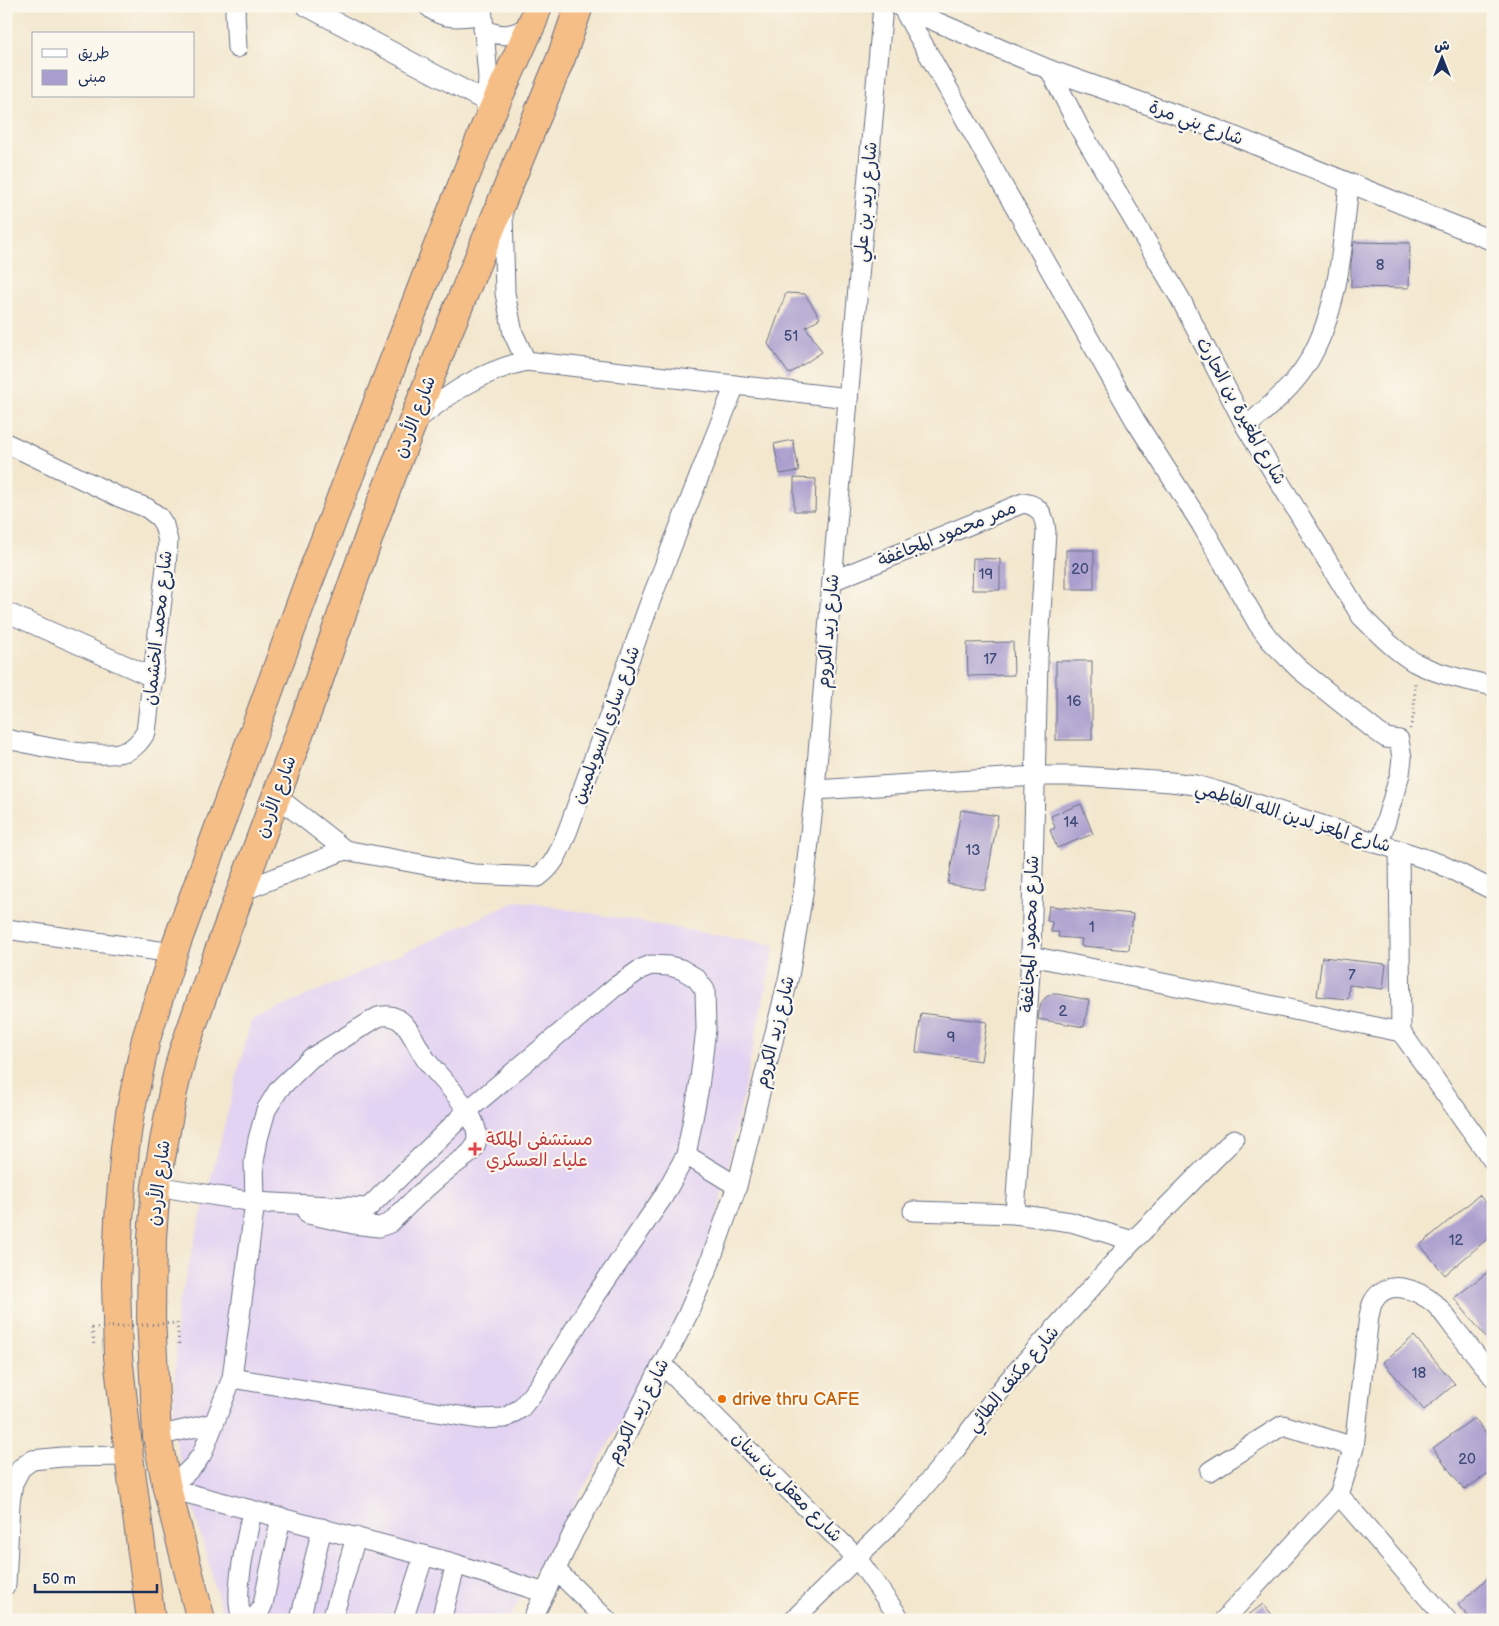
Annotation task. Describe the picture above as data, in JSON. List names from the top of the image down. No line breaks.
{"streets":{"highway":["شارع الأردن"],"street":["شارع بني مرة","شارع زيد بن علي","شارع المغيرة بن الحارث","ممر محمود المجاغفة","شارع محمد الخشمان","شارع زيد الكروم","شارع ساري السويلميين","شارع المعز لدين الله الفاطمي","شارع محمود المجاغفة","شارع مكنف الطائي","شارع معقل بن سنان"]},"crossings":[["شارع بني مرة","شارع زيد بن علي"],["شارع بني مرة","شارع المغيرة بن الحارث"],["شارع زيد بن علي","شارع زيد الكروم"],["شارع الأردن","شارع ساري السويلميين"],["ممر محمود المجاغفة","شارع زيد الكروم"],["ممر محمود المجاغفة","شارع محمود المجاغفة"],["شارع زيد الكروم","شارع المعز لدين الله الفاطمي"],["شارع زيد الكروم","شارع معقل بن سنان"],["شارع المعز لدين الله الفاطمي","شارع محمود المجاغفة"],["شارع مكنف الطائي","شارع معقل بن سنان"]],"places":{"health":["مستشفى الملكة علياء العسكري"],"other":["drive thru CAFE"]},"house_numbers":["8","51","20","19","17","16","14","13","1","7","2","9","12","18","20"],"legend":["طريق","مبنى"],"scale_bar":"50 m","north":"top"}
